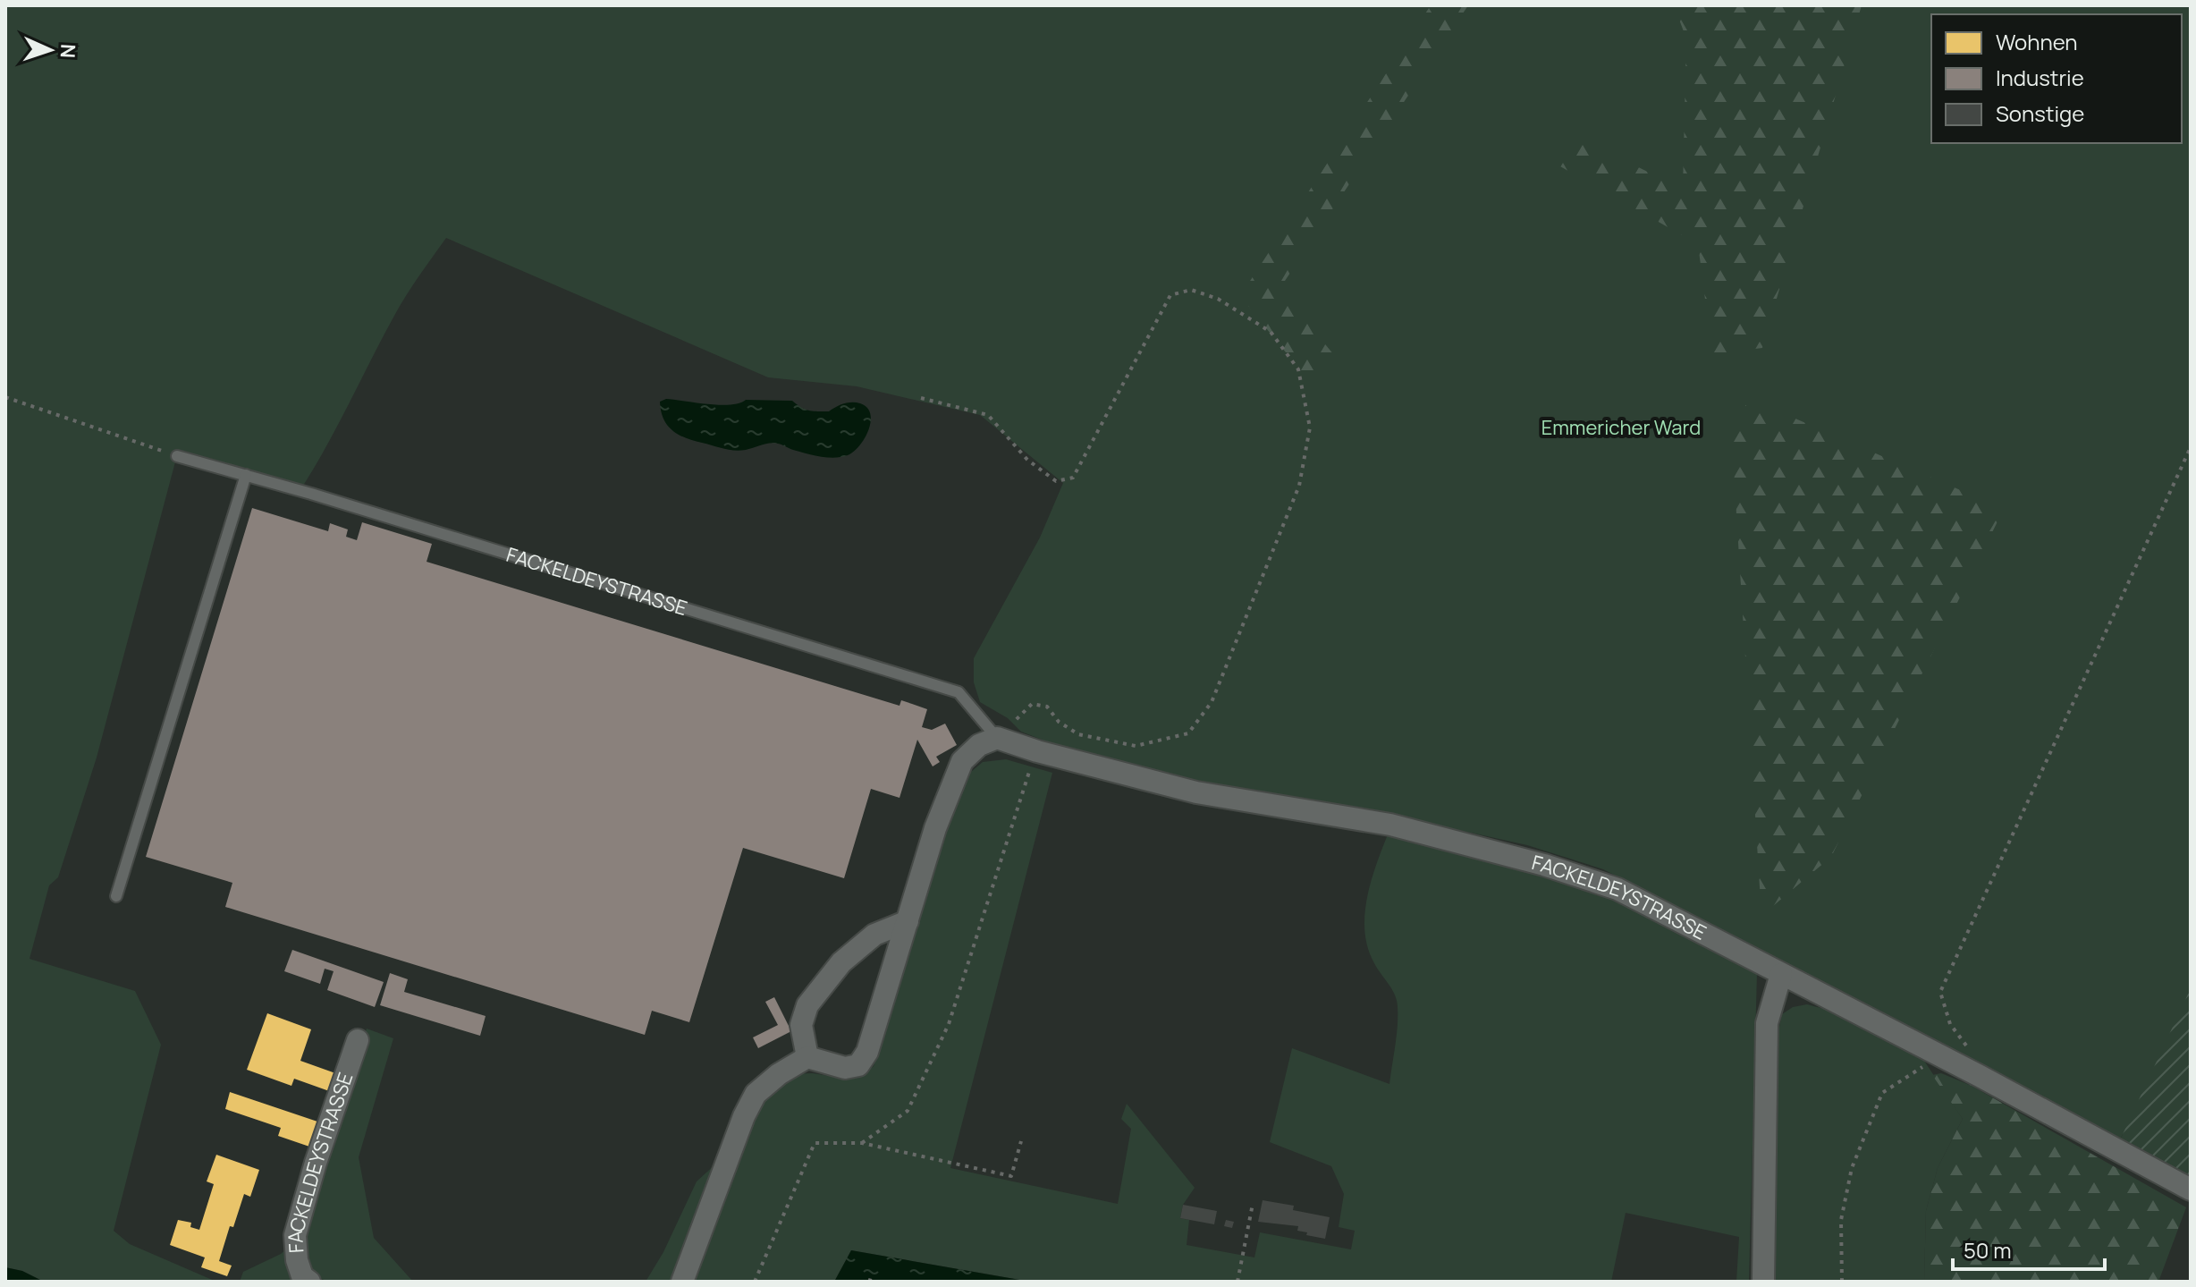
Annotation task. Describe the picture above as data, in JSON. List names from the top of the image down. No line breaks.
{"streets":{"street":["FACKELDEYSTRASSE"]},"parks":["Emmericher Ward"],"legend":["Wohnen","Industrie","Sonstige"],"scale_bar":"50 m","north":"right"}
